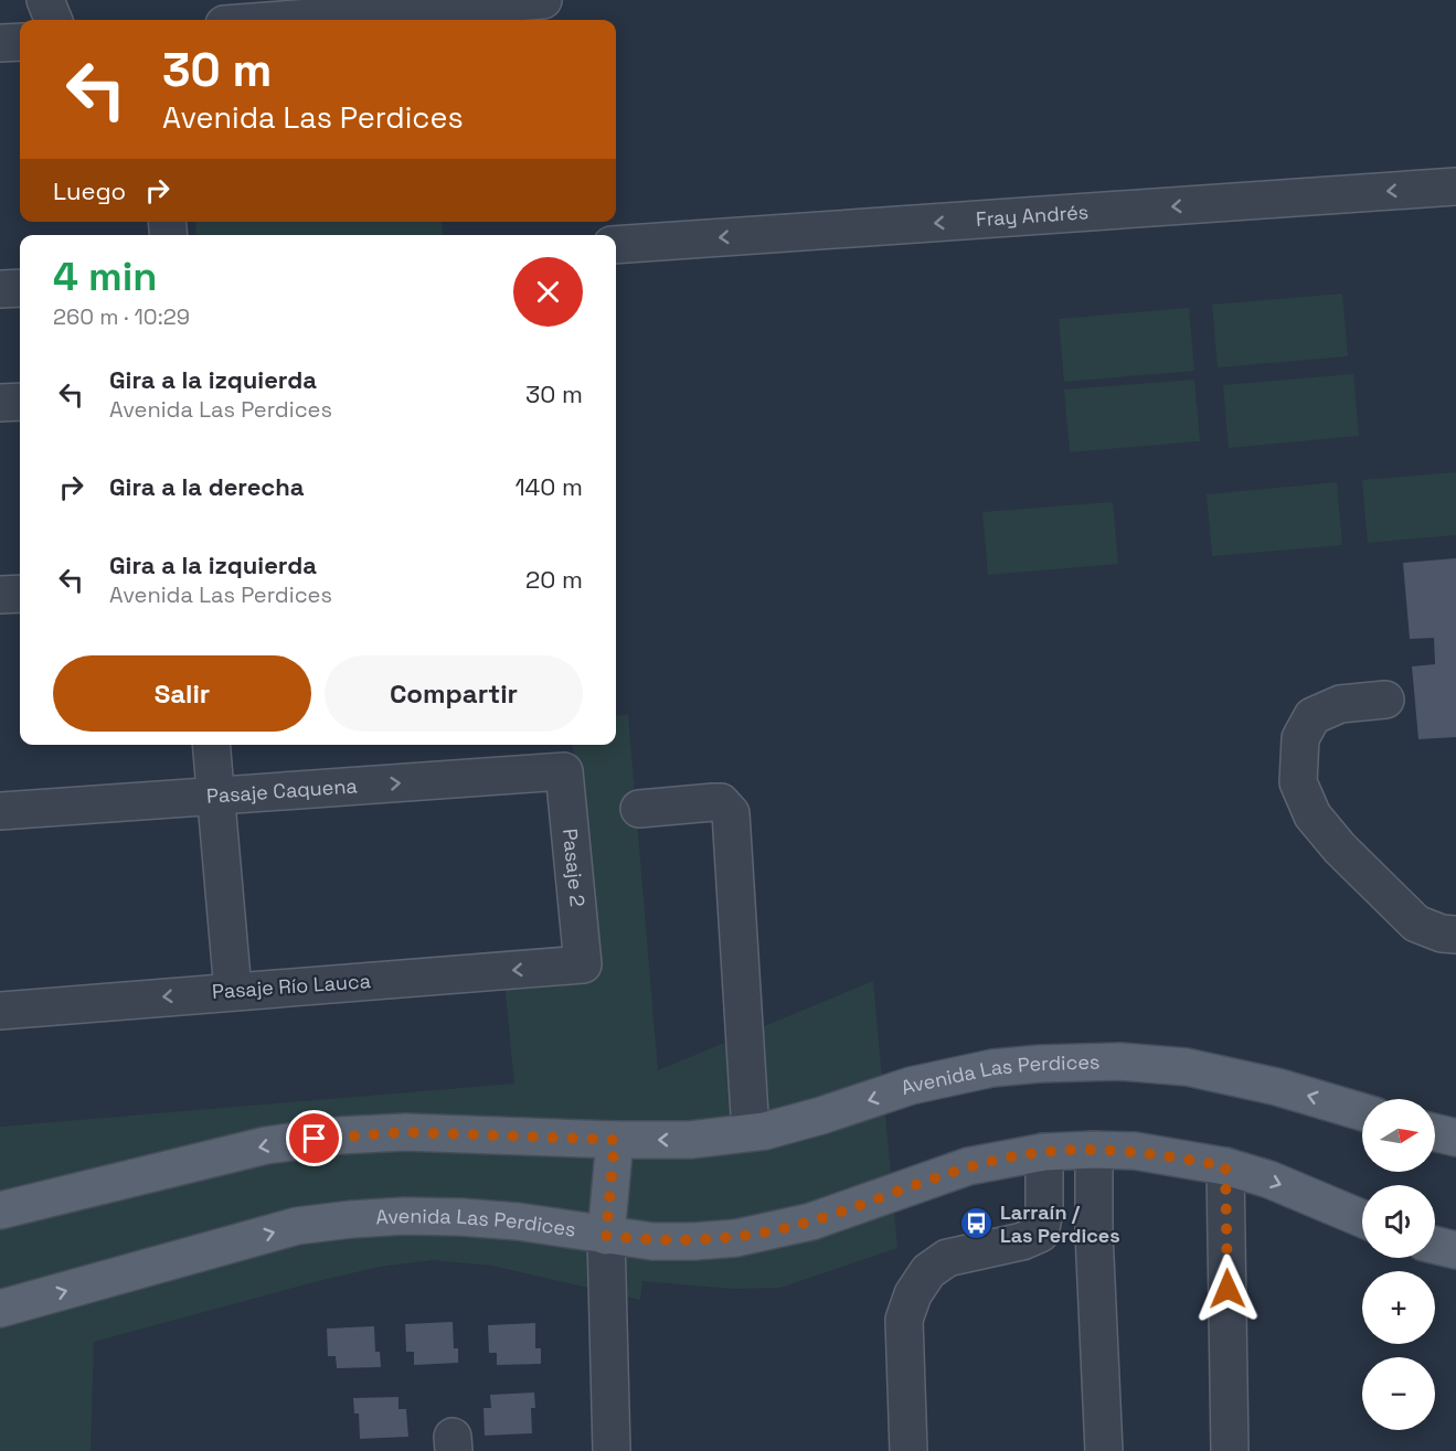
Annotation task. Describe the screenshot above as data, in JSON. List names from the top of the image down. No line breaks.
{"streets":{"main road":["Avenida Las Perdices"],"street":["Fray Andrés","Pasaje Caquena","Pasaje 2","Pasaje Río Lauca"]},"crossings":[["Pasaje Caquena","Pasaje 2"],["Pasaje 2","Pasaje Río Lauca"]],"one_way":["Fray Andrés","Pasaje Caquena","Pasaje Río Lauca"],"places":{"bus stop":["Larraín / Las Perdices"]},"north":"right","page":{"turn":["30 m","Avenida Las Perdices"],"then":"Luego","heading":["4 min","260 m · 10:29"],"list":[{"name":"Gira a la izquierda","note":"Avenida Las Perdices","value":"30 m"},{"name":"Gira a la derecha","value":"140 m"},{"name":"Gira a la izquierda","note":"Avenida Las Perdices","value":"20 m"}],"buttons":["Salir","Compartir"],"map_buttons":["+","−"]}}
